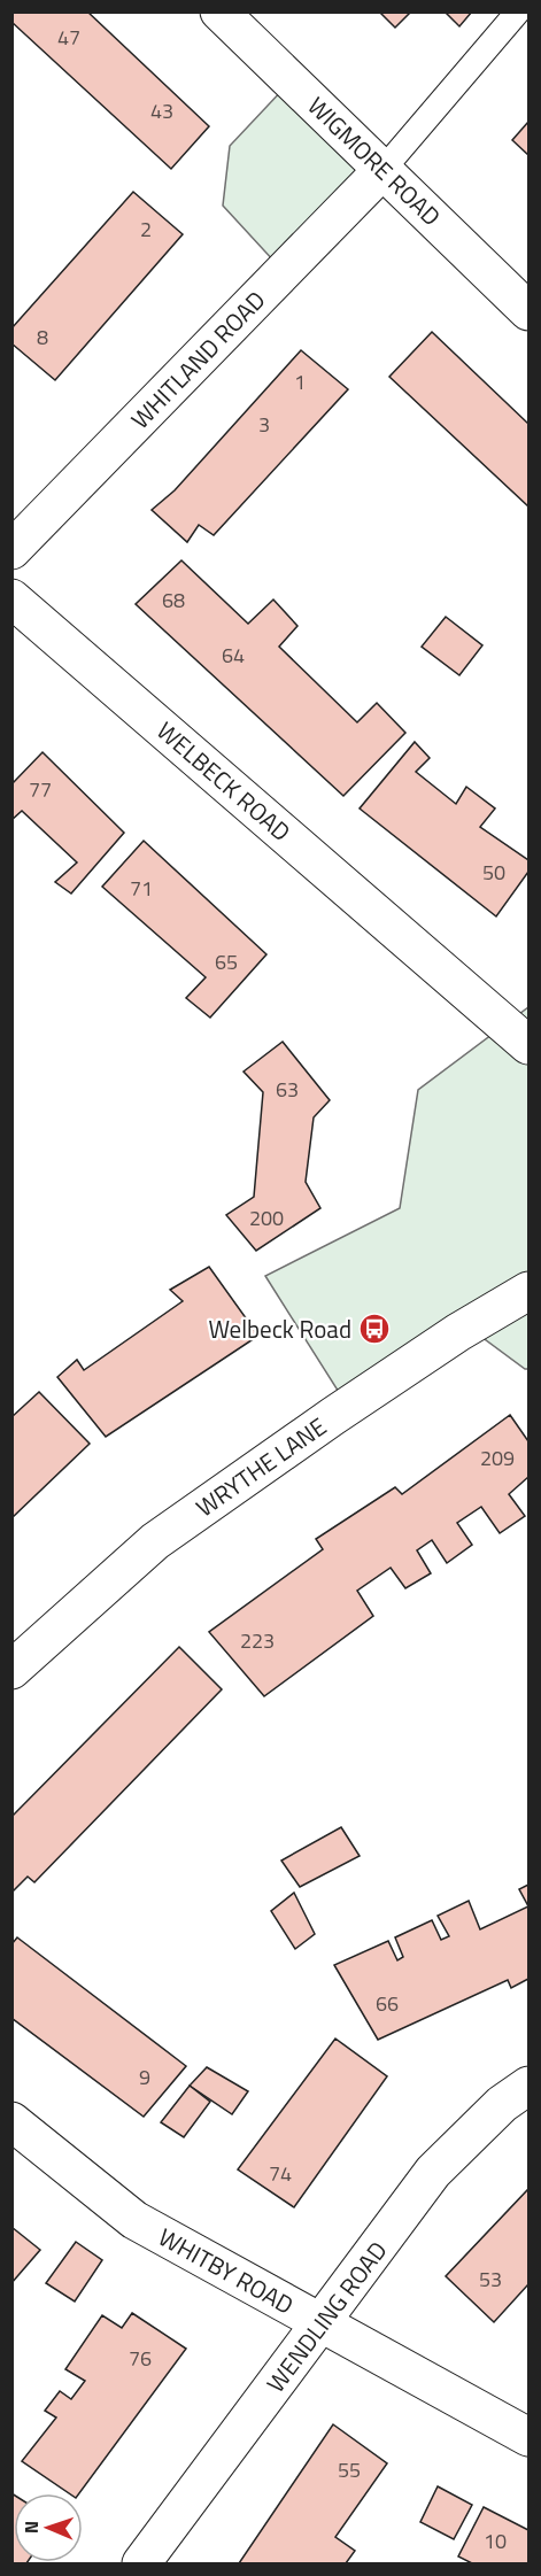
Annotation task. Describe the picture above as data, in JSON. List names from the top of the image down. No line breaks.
{"streets":{"street":["WIGMORE ROAD","WHITLAND ROAD","WELBECK ROAD","WRYTHE LANE","WHITBY ROAD","WENDLING ROAD"]},"crossings":[["WIGMORE ROAD","WHITLAND ROAD"],["WHITBY ROAD","WENDLING ROAD"]],"places":{"bus stop":["Welbeck Road"]},"house_numbers":["47","43","2","8","1","3","68","64","77","50","71","65","63","200","209","223","66","9","74","53","76","55","10"],"north":"left"}
